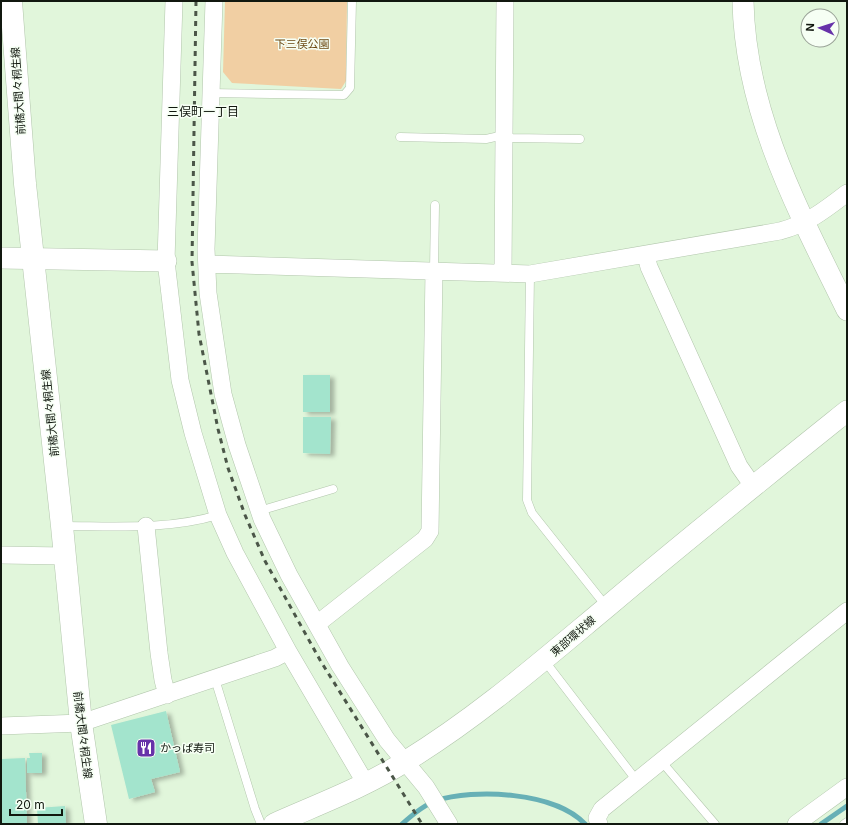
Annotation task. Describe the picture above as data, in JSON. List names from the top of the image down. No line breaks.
{"streets":{"main road":["前橋大間々桐生線"],"street":["東部環状線"]},"districts":["三俣町一丁目"],"parks":["下三俣公園"],"places":{"restaurant":["かっぱ寿司"]},"scale_bar":"20 m","north":"left"}
